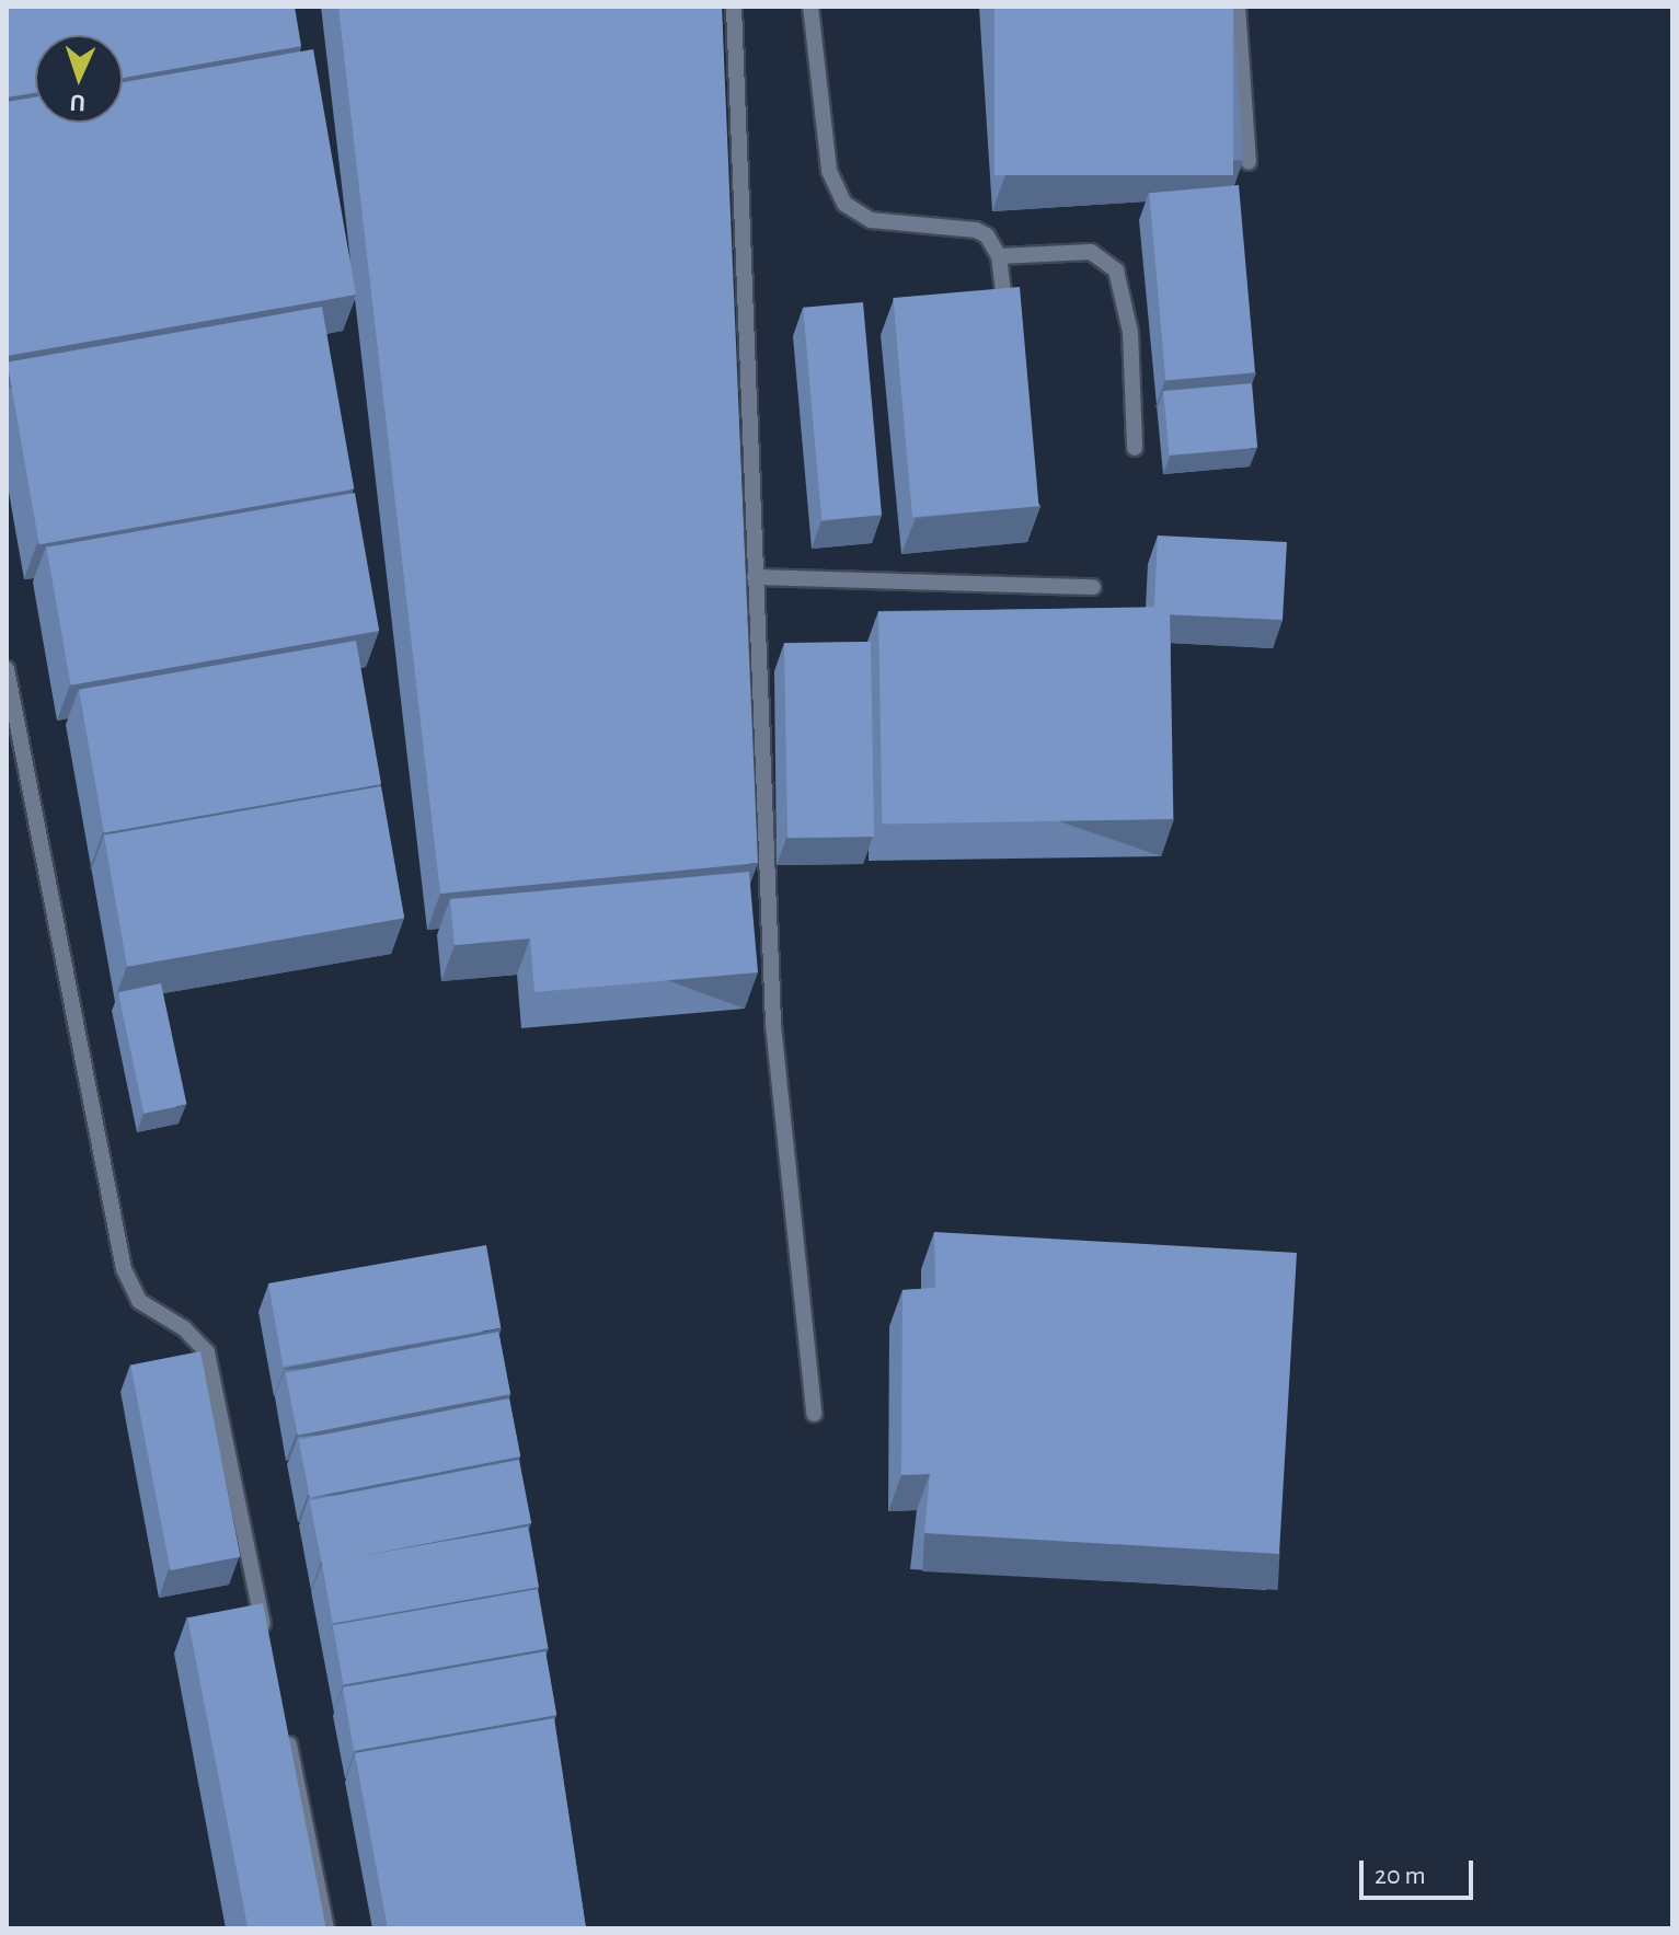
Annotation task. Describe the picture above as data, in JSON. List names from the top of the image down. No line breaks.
{"scale_bar":"20 m","north":"bottom"}
